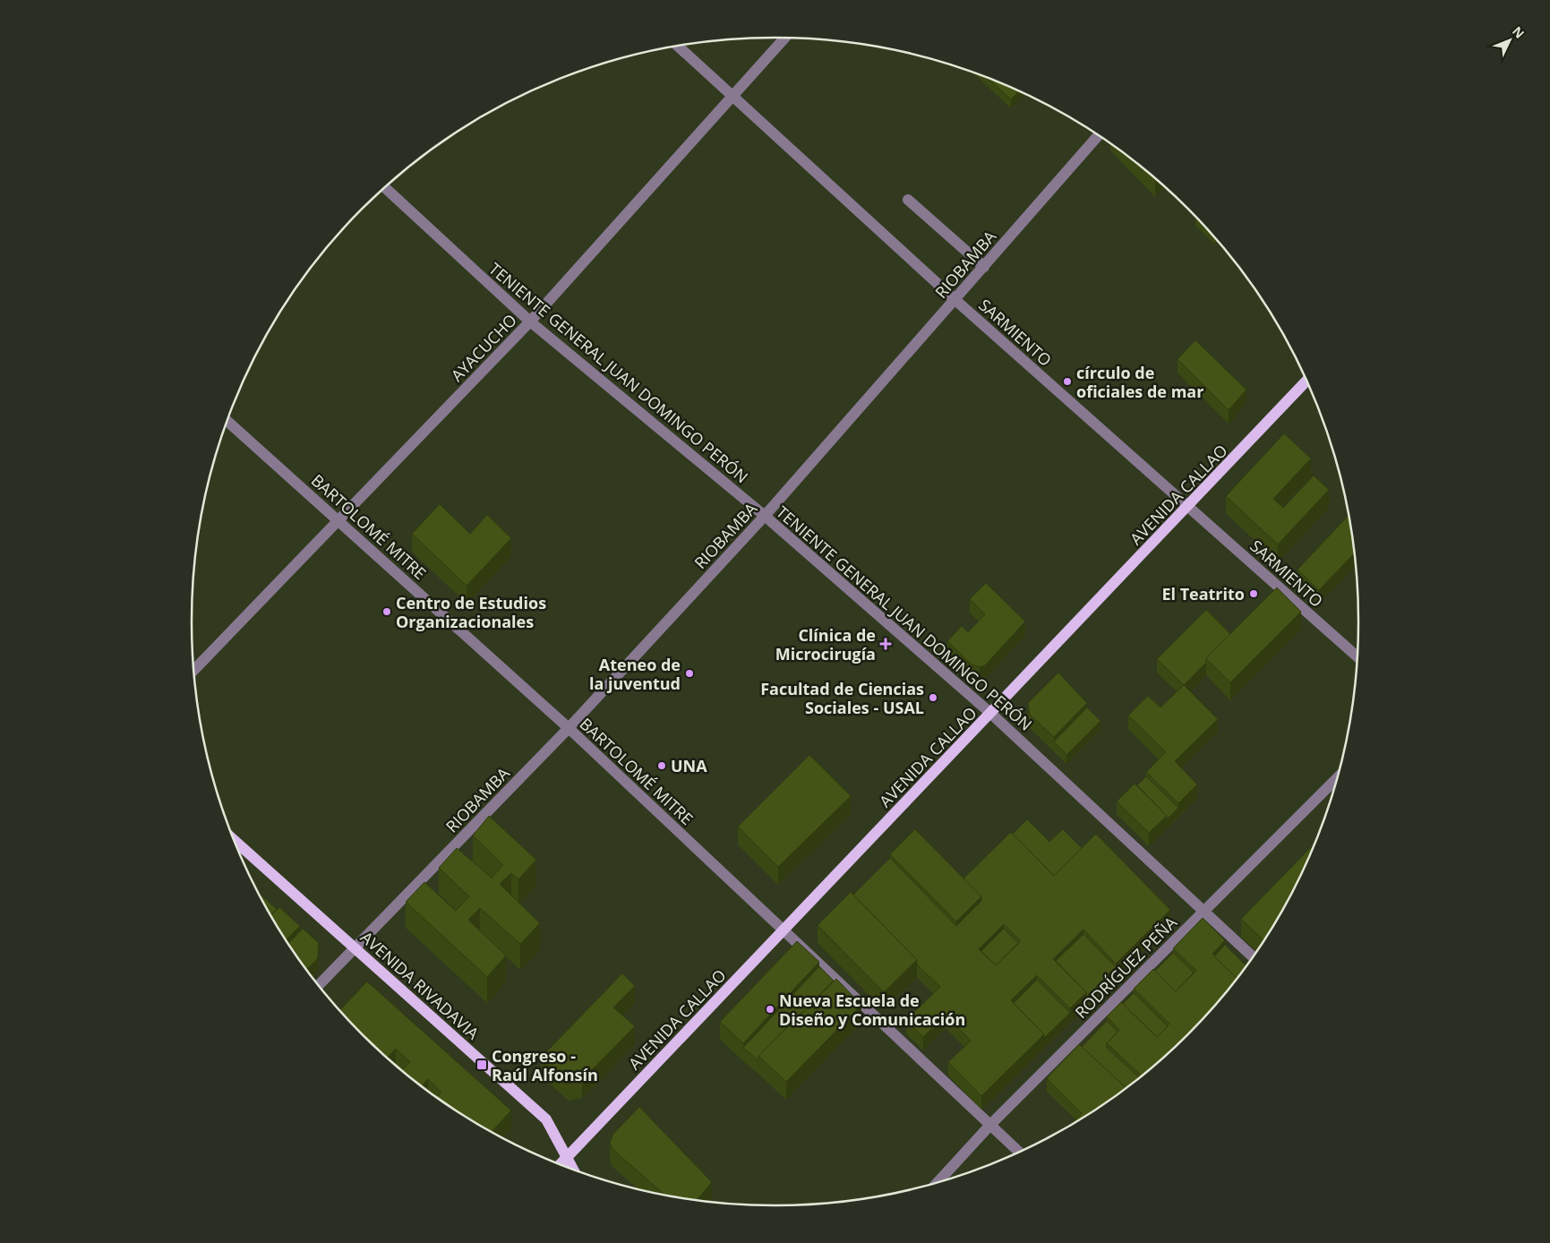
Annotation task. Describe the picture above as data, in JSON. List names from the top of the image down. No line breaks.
{"streets":{"main road":["AVENIDA CALLAO","AVENIDA RIVADAVIA"],"street":["RIOBAMBA","SARMIENTO","AYACUCHO","TENIENTE GENERAL JUAN DOMINGO PERÓN","BARTOLOMÉ MITRE","RODRÍGUEZ PEÑA"]},"crossings":[["RIOBAMBA","SARMIENTO"],["RIOBAMBA","TENIENTE GENERAL JUAN DOMINGO PERÓN"],["RIOBAMBA","BARTOLOMÉ MITRE"],["RIOBAMBA","AVENIDA RIVADAVIA"],["SARMIENTO","AYACUCHO"],["SARMIENTO","AVENIDA CALLAO"],["AYACUCHO","TENIENTE GENERAL JUAN DOMINGO PERÓN"],["AYACUCHO","BARTOLOMÉ MITRE"],["TENIENTE GENERAL JUAN DOMINGO PERÓN","AVENIDA CALLAO"],["TENIENTE GENERAL JUAN DOMINGO PERÓN","RODRÍGUEZ PEÑA"],["AVENIDA CALLAO","BARTOLOMÉ MITRE"],["AVENIDA CALLAO","AVENIDA RIVADAVIA"],["BARTOLOMÉ MITRE","RODRÍGUEZ PEÑA"]],"places":{"other":["círculo de oficiales de mar","El Teatrito","Centro de Estudios Organizacionales","Ateneo de la juventud","Facultad de Ciencias Sociales - USAL","UNA","Nueva Escuela de Diseño y Comunicación"],"health":["Clínica de Microcirugía"],"transit":["Congreso - Raúl Alfonsín"]},"north":"top right"}
